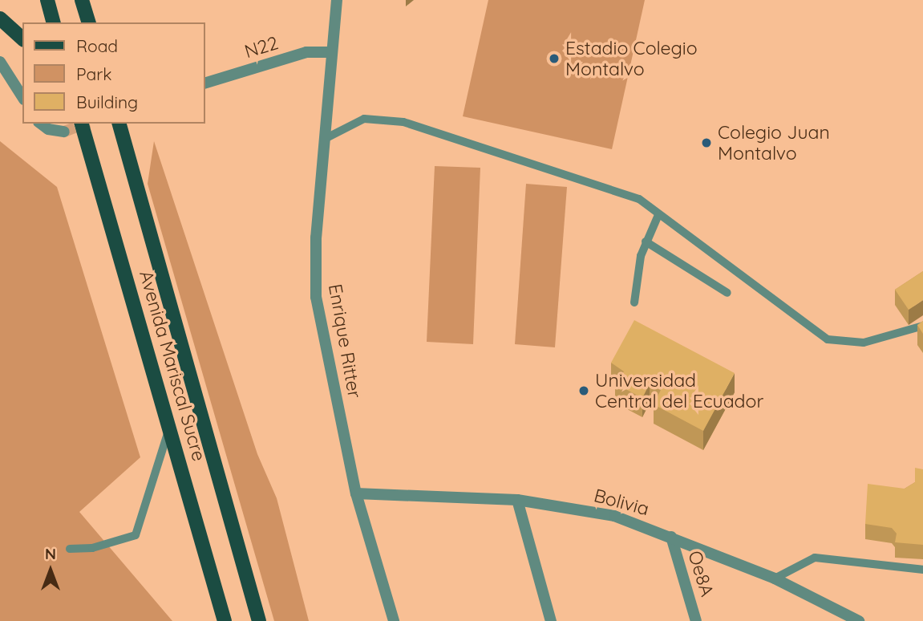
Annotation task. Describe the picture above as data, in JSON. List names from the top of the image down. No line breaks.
{"streets":{"main road":["Avenida Mariscal Sucre"],"street":["N22","Enrique Ritter","Bolivia","Oe8A"]},"crossings":[["N22","Enrique Ritter"],["Enrique Ritter","Bolivia"],["Bolivia","Oe8A"]],"places":["Estadio Colegio Montalvo","Colegio Juan Montalvo","Universidad Central del Ecuador"],"legend":["Road","Park","Building"],"north":"top"}
